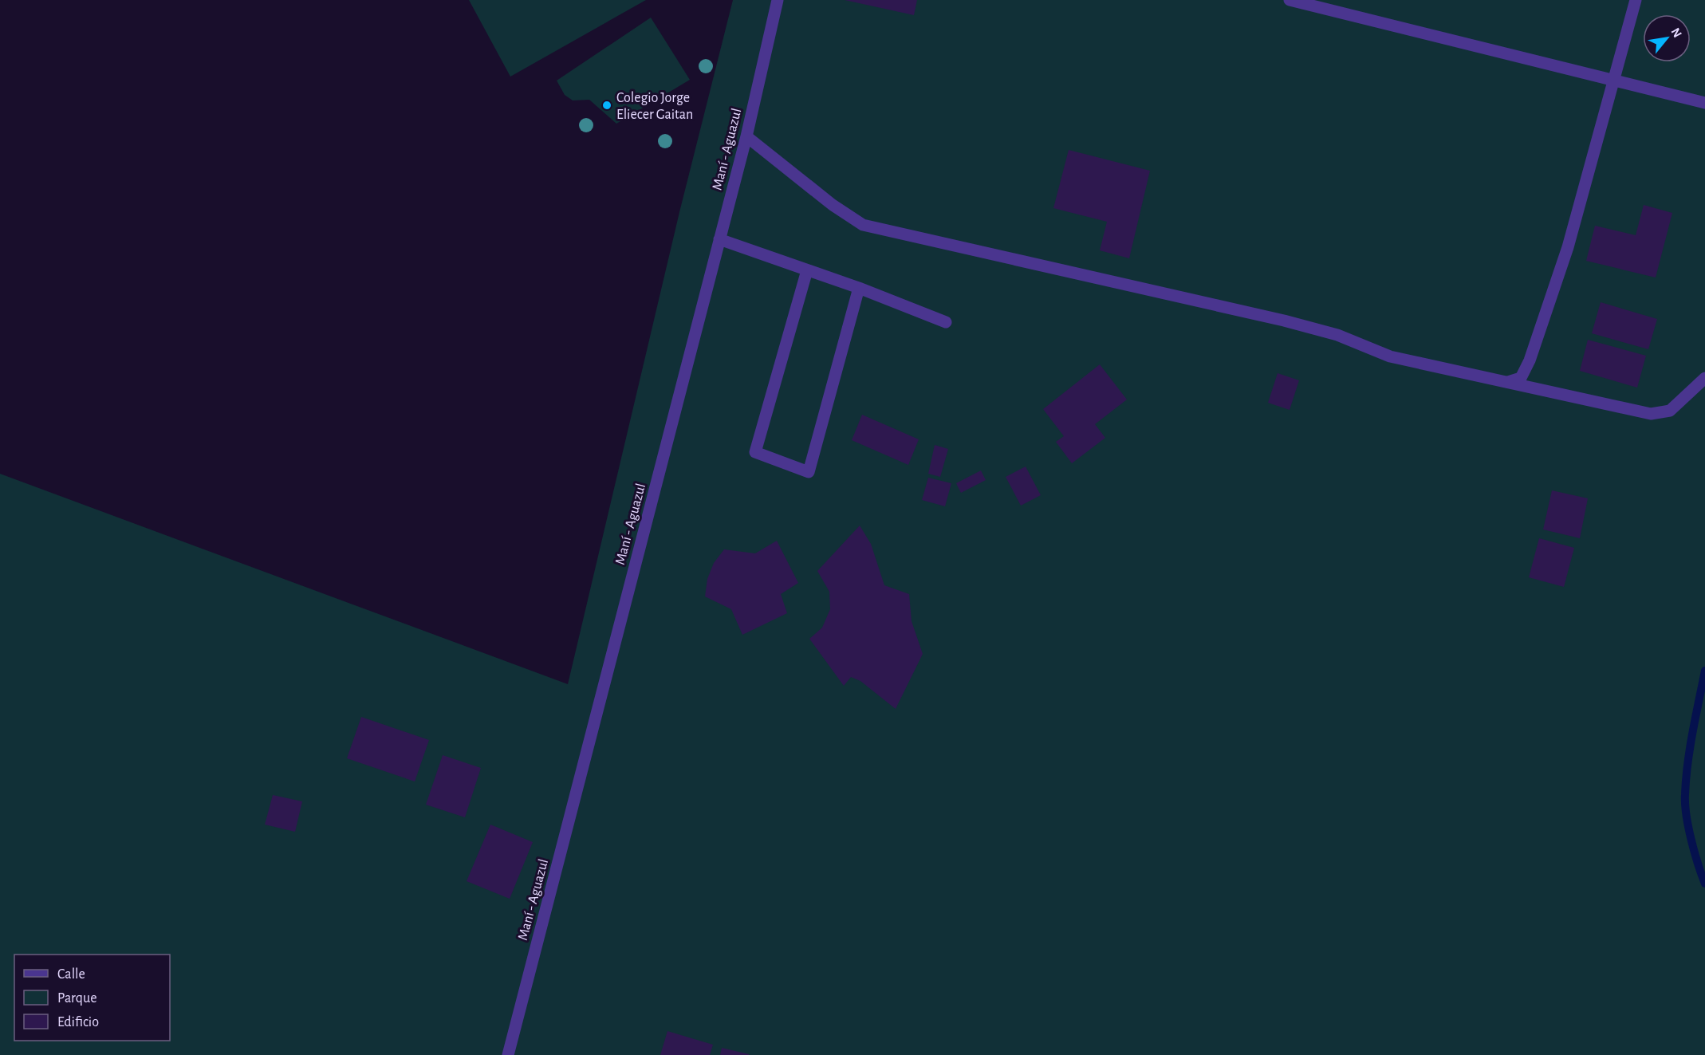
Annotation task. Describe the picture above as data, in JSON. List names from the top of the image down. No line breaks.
{"streets":{"street":["Maní - Aguazul"]},"places":["Colegio Jorge Eliecer Gaitan"],"legend":["Calle","Parque","Edificio"],"north":"top right"}
